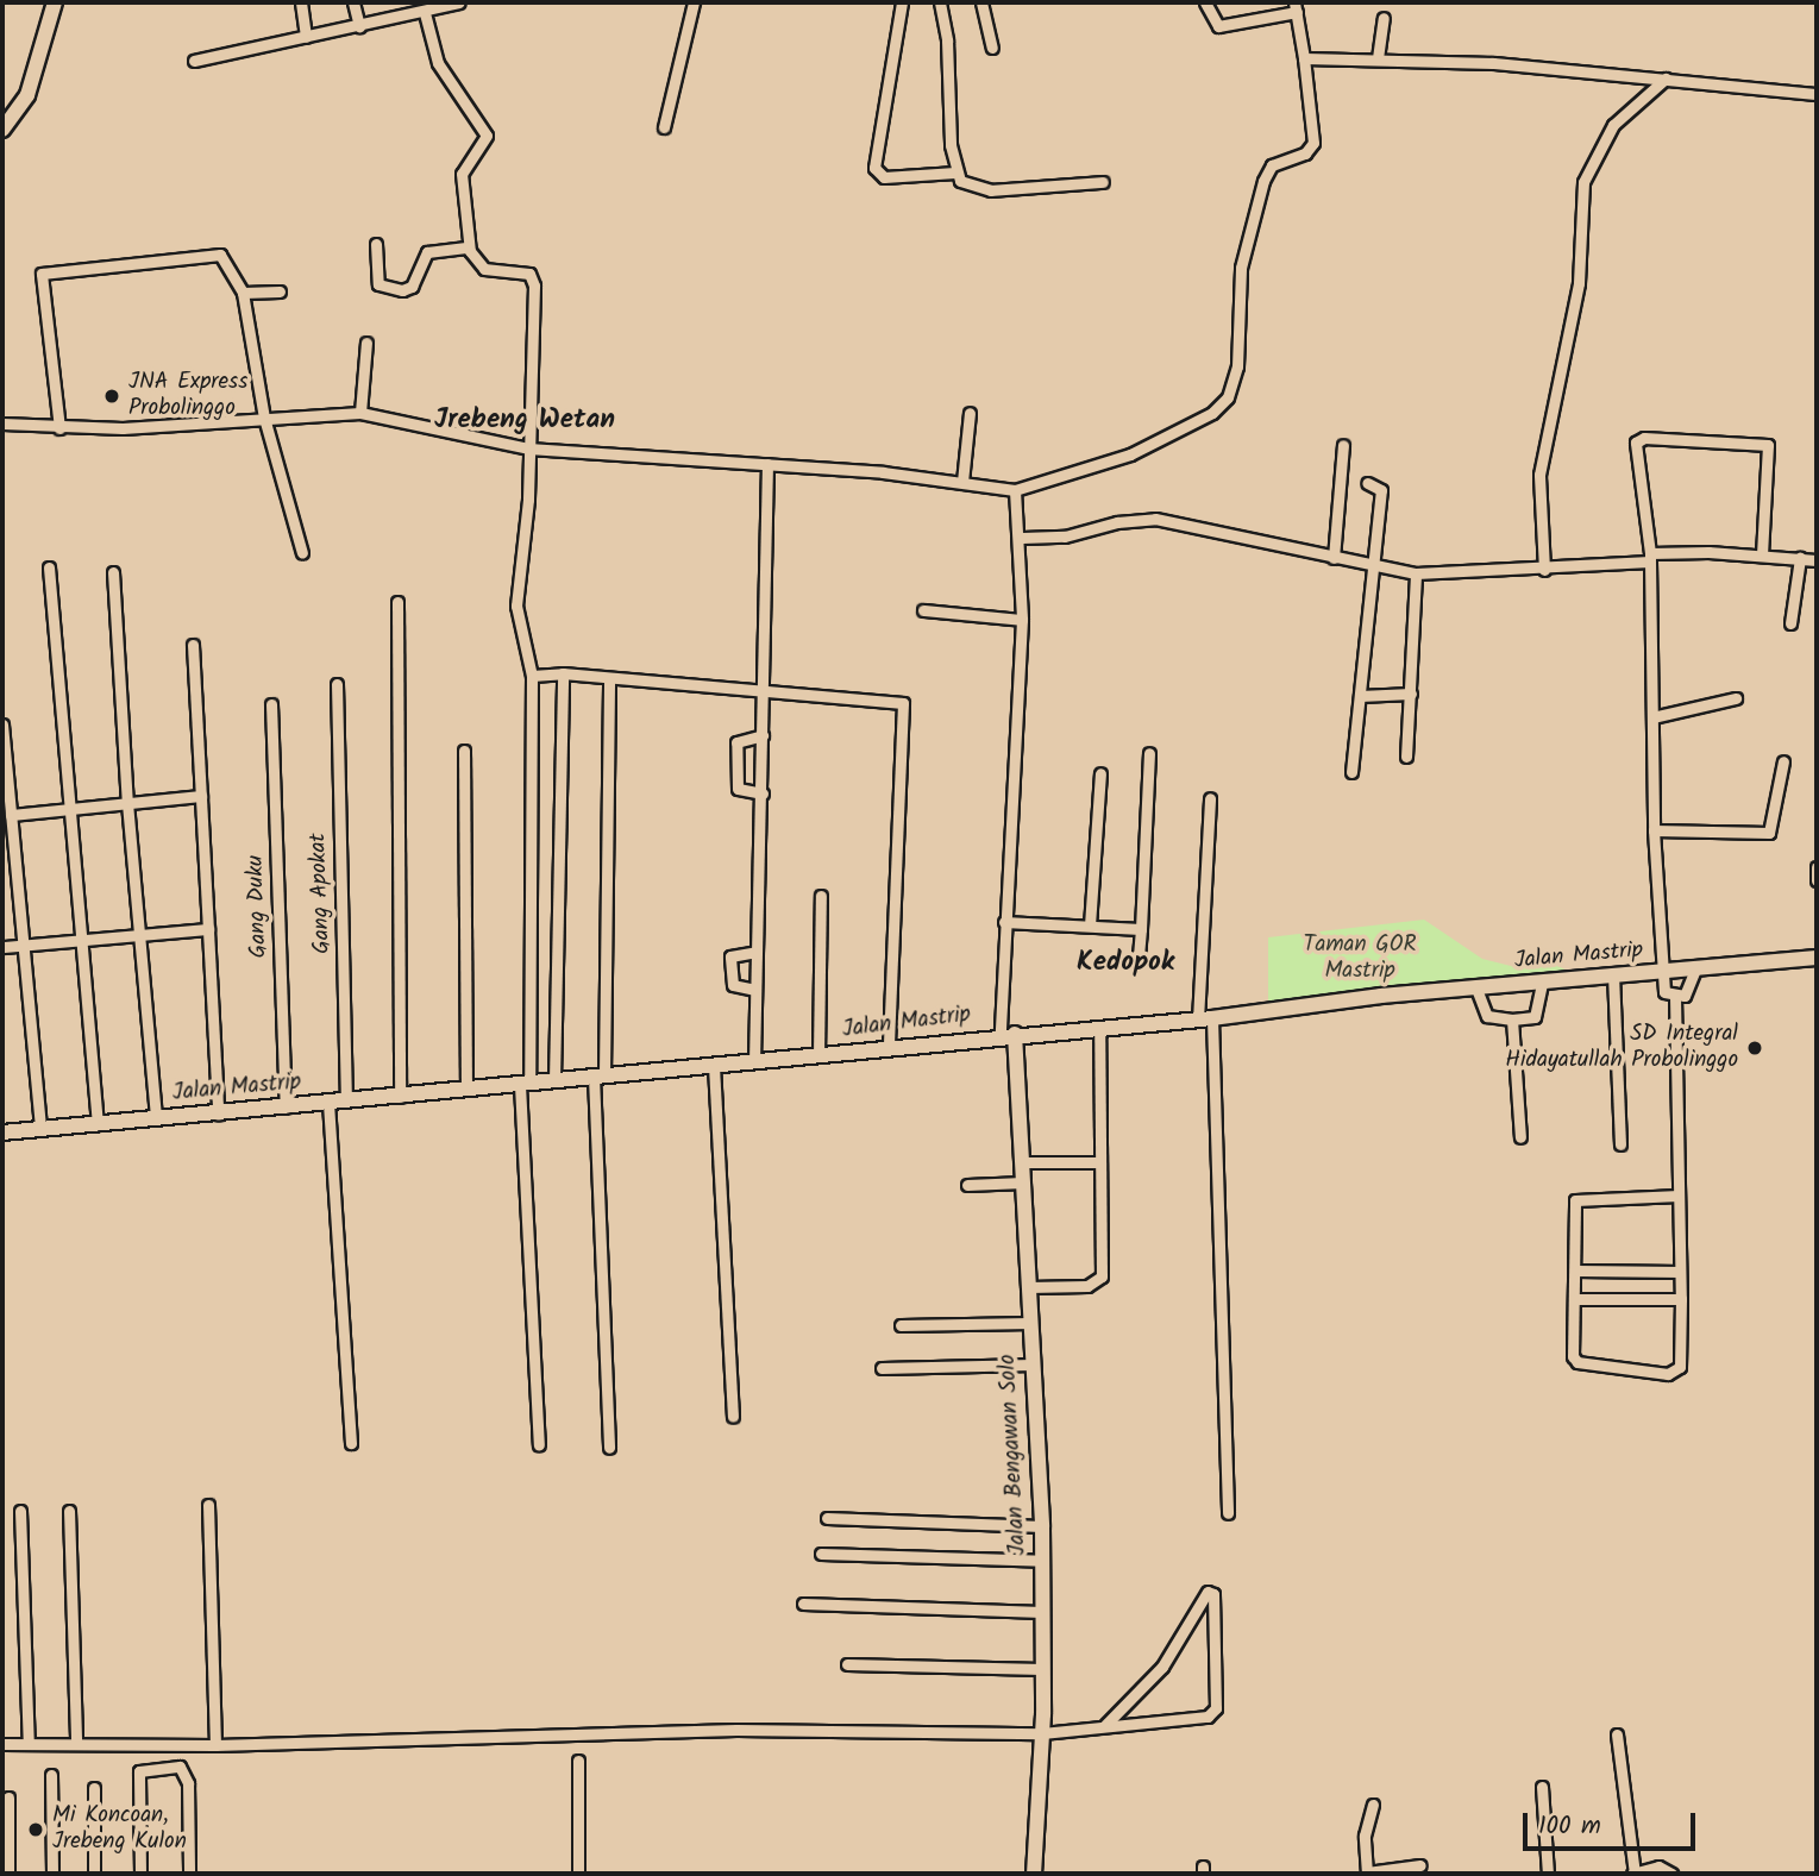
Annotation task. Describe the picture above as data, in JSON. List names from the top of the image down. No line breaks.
{"streets":{"main road":["Jalan Mastrip","Jalan Bengawan Solo"],"street":["Gang Apokat","Gang Duku"]},"crossings":[["Gang Apokat","Jalan Mastrip"],["Gang Duku","Jalan Mastrip"],["Jalan Mastrip","Jalan Bengawan Solo"]],"districts":["Jrebeng Wetan","Kedopok"],"parks":["Taman GOR Mastrip"],"places":["JNA Express Probolinggo","SD Integral Hidayatullah Probolinggo","Mi Koncoan, Jrebeng Kulon"],"scale_bar":"100 m"}
